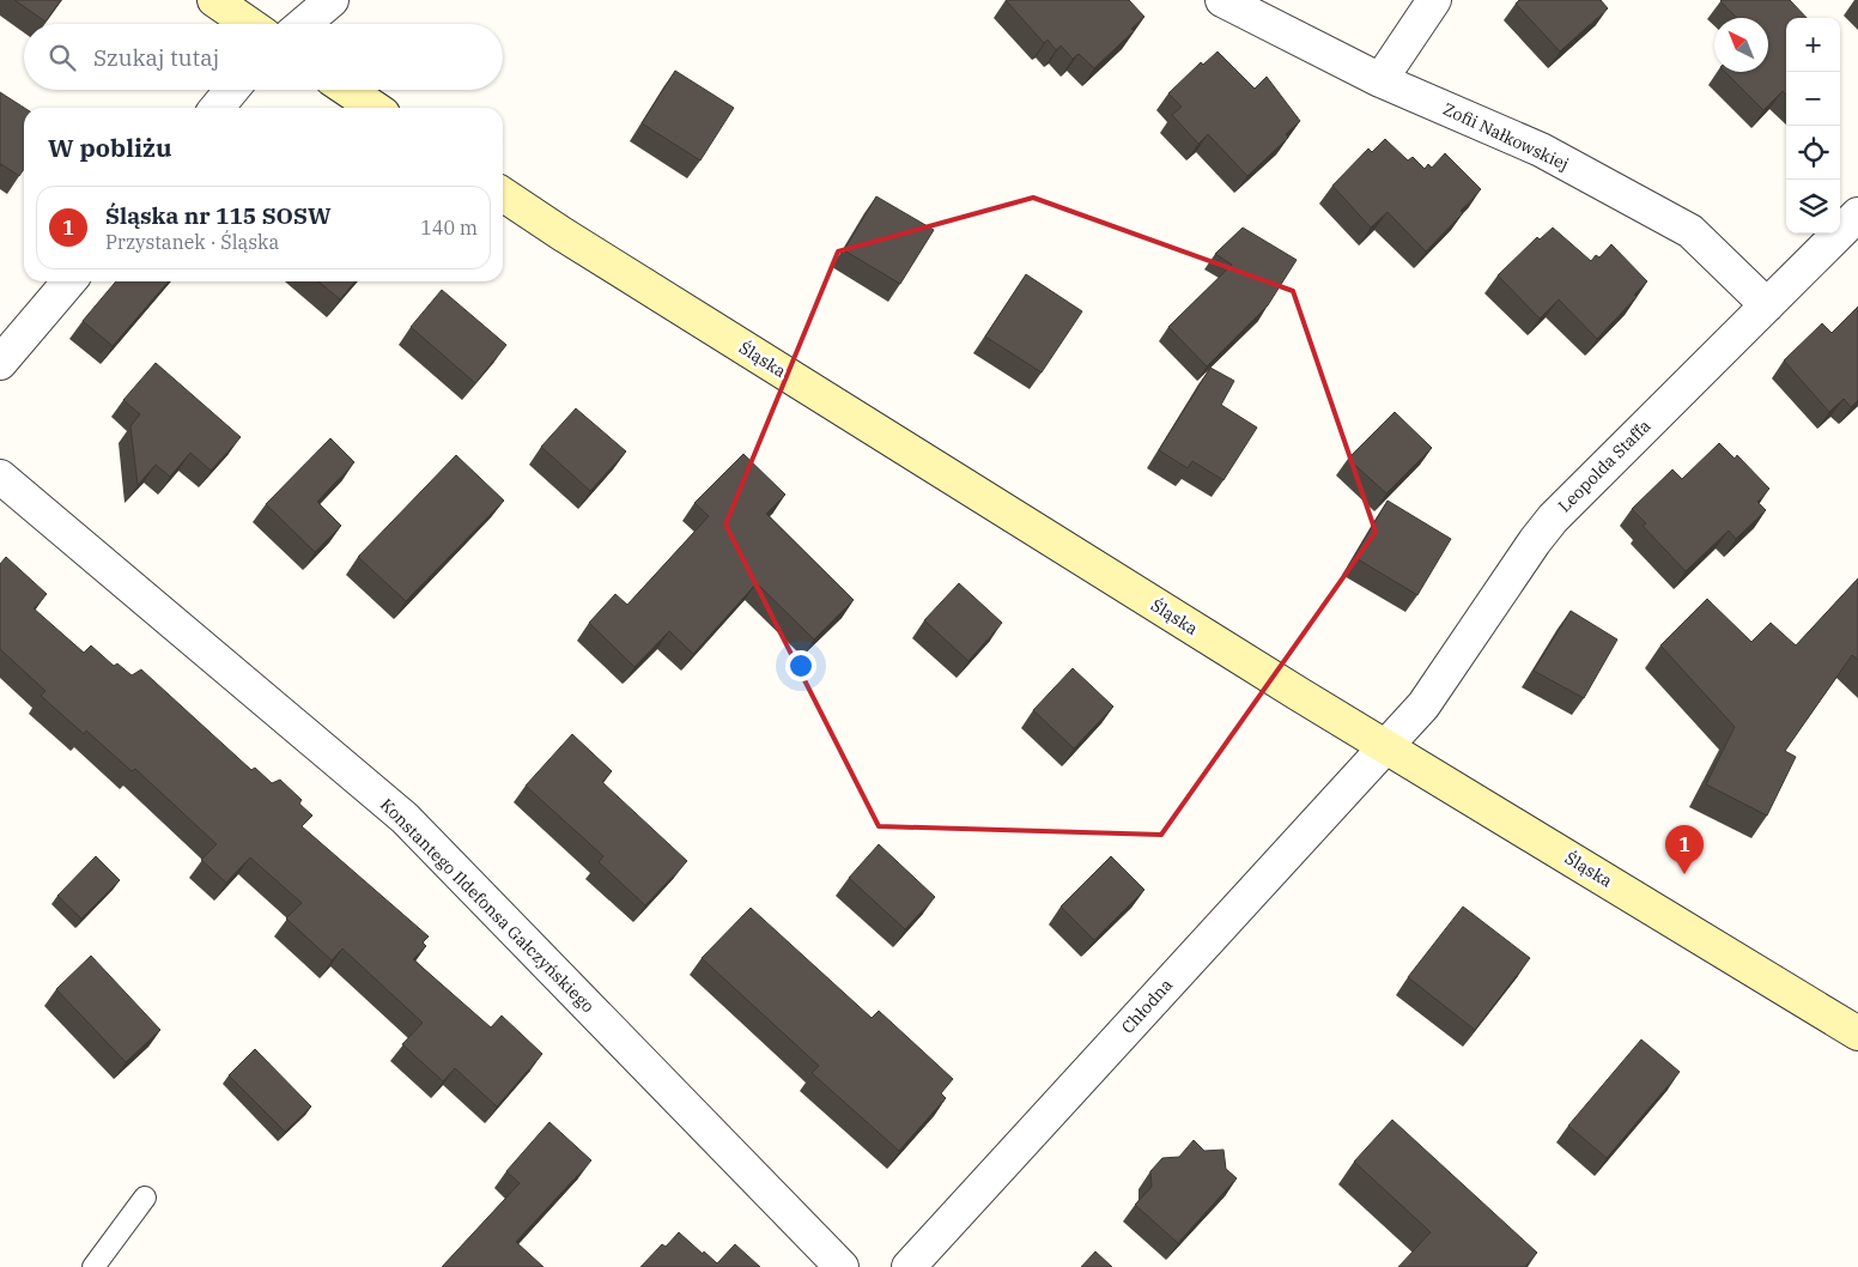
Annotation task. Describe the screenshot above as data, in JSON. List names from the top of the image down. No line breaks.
{"streets":{"street":["Zofii Nałkowskiej","Śląska","Leopolda Staffa","Konstantego Ildefonsa Gałczyńskiego","Chłodna"]},"crossings":[["Zofii Nałkowskiej","Leopolda Staffa"],["Śląska","Leopolda Staffa"],["Śląska","Chłodna"],["Leopolda Staffa","Chłodna"]],"north":"top left","page":{"map_buttons":["+","−"],"search":"Szukaj tutaj","heading":"W pobliżu","list":[{"mark":"1","name":"Śląska nr 115 SOSW","note":"Przystanek · Śląska","value":"140 m"}],"pins":"1"}}
